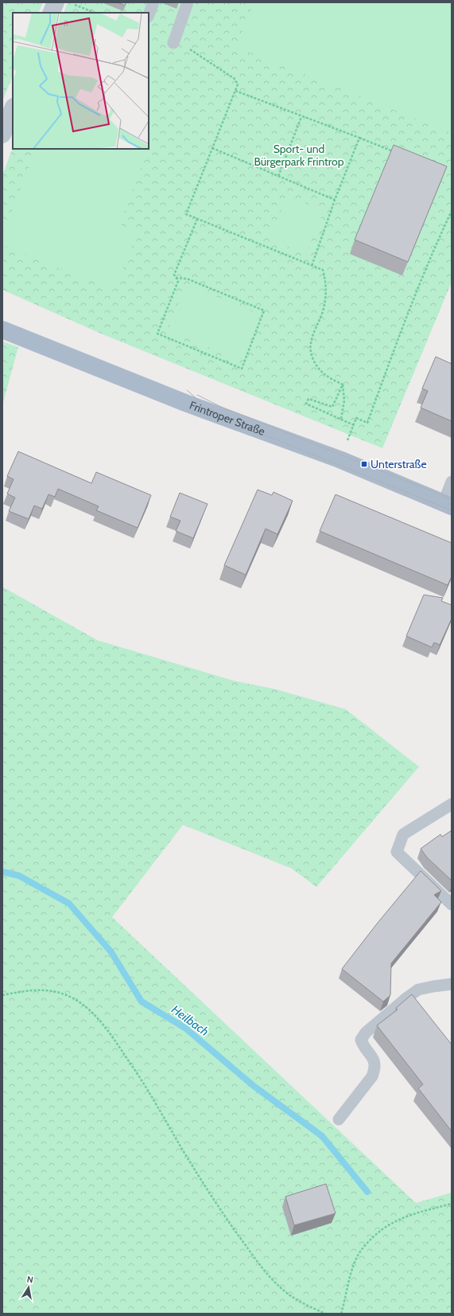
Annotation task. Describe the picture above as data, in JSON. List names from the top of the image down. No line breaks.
{"streets":{"main road":["Frintroper Straße"]},"water":["Heilbach"],"parks":["Sport- und Bürgerpark Frintrop"],"places":{"transit":["Unterstraße"]},"north":"top"}
